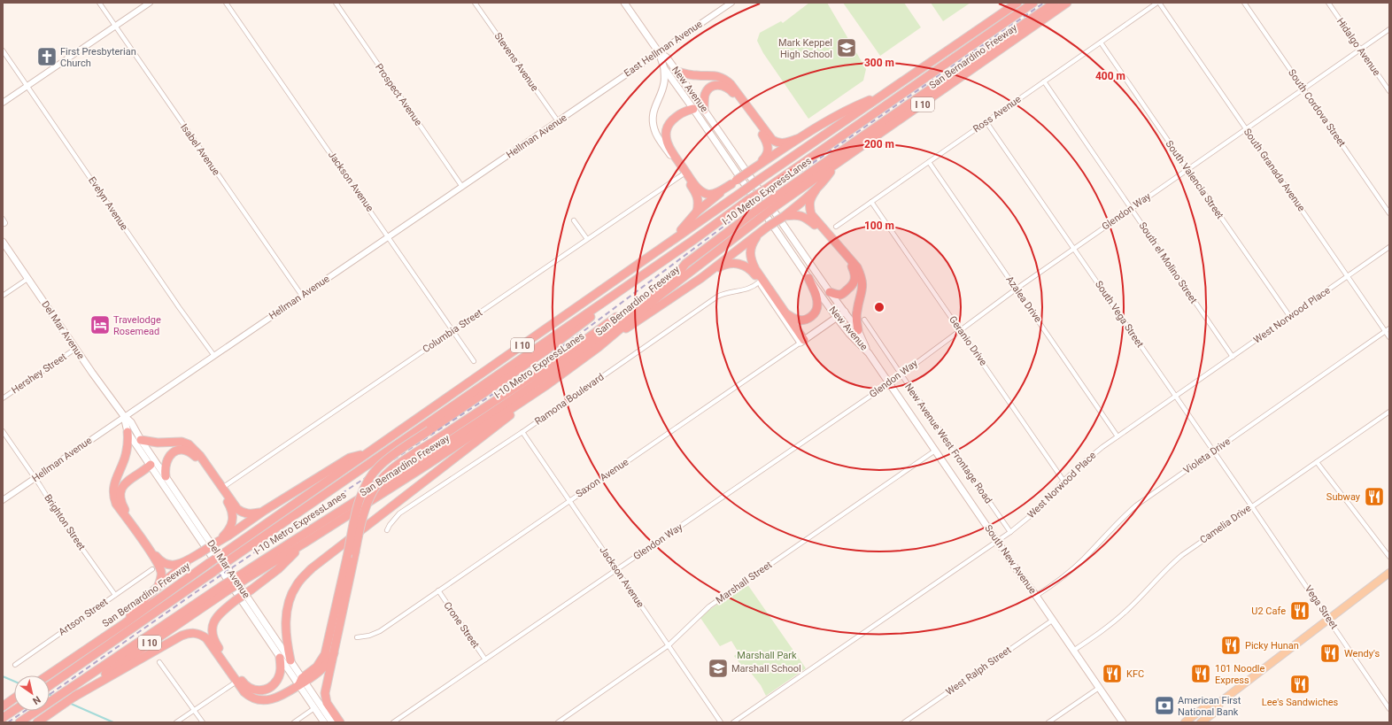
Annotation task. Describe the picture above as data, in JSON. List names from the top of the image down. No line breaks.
{"streets":{"highway":["San Bernardino Freeway","I 10","I-10 Metro ExpressLanes"],"main road":["New Avenue","Del Mar Avenue","Saxon Avenue","South New Avenue"],"street":["Hidalgo Avenue","East Hellman Avenue","Stevens Avenue","Prospect Avenue","South Cordova Street","Ross Avenue","Hellman Avenue","Isabel Avenue","South Granada Avenue","South Valencia Street","Jackson Avenue","Evelyn Avenue","Glendon Way","South el Molino Street","Azalea Drive","South Vega Street","West Norwood Place","Columbia Street","Geranio Drive","Hershey Street","Ramona Boulevard","New Avenue West Frontage Road","Violeta Drive","Brighton Street","Camelia Drive","Marshall Street","Vega Street","Artson Street","Crone Street","West Ralph Street"]},"crossings":[["Hidalgo Avenue","Glendon Way"],["East Hellman Avenue","New Avenue"],["East Hellman Avenue","Hellman Avenue"],["San Bernardino Freeway","I-10 Metro ExpressLanes"],["Stevens Avenue","Hellman Avenue"],["New Avenue","Saxon Avenue"],["Prospect Avenue","Hellman Avenue"],["I 10","I-10 Metro ExpressLanes"],["South Cordova Street","Glendon Way"],["Ross Avenue","South Granada Avenue"],["Ross Avenue","South Valencia Street"],["Ross Avenue","South el Molino Street"],["Ross Avenue","Azalea Drive"],["Ross Avenue","South Vega Street"],["Ross Avenue","Geranio Drive"],["Hellman Avenue","Isabel Avenue"],["Hellman Avenue","Jackson Avenue"],["Hellman Avenue","Evelyn Avenue"],["Hellman Avenue","Del Mar Avenue"],["Hellman Avenue","Brighton Street"],["South Granada Avenue","Glendon Way"],["South Granada Avenue","West Norwood Place"],["South Granada Avenue","Violeta Drive"],["South Valencia Street","Glendon Way"],["South Valencia Street","West Norwood Place"],["Jackson Avenue","Glendon Way"],["Jackson Avenue","Columbia Street"],["Jackson Avenue","Ramona Boulevard"],["Jackson Avenue","Saxon Avenue"],["Jackson Avenue","Marshall Street"],["Glendon Way","South el Molino Street"],["Glendon Way","Azalea Drive"],["Glendon Way","South Vega Street"],["Glendon Way","Geranio Drive"],["Glendon Way","New Avenue West Frontage Road"],["Glendon Way","South New Avenue"],["Glendon Way","Crone Street"],["South el Molino Street","West Norwood Place"],["Azalea Drive","West Norwood Place"],["South Vega Street","West Norwood Place"],["South Vega Street","Violeta Drive"],["South Vega Street","Camelia Drive"],["South Vega Street","Vega Street"],["West Norwood Place","Geranio Drive"],["West Norwood Place","New Avenue West Frontage Road"],["West Norwood Place","South New Avenue"],["Del Mar Avenue","Hershey Street"],["Violeta Drive","South New Avenue"],["Saxon Avenue","Crone Street"],["Brighton Street","Artson Street"],["Camelia Drive","South New Avenue"],["Camelia Drive","Vega Street"],["South New Avenue","Marshall Street"],["South New Avenue","West Ralph Street"]],"parks":["Marshall Park"],"places":{"school or university":["Mark Keppel High School","Marshall School"],"church":["First Presbyterian Church"],"hotel":["Travelodge Rosemead"],"restaurant":["Subway","U2 Cafe","Picky Hunan","Wendy's","KFC","101 Noodle Express","Lee's Sandwiches"],"bank":["American First National Bank"]},"north":"bottom right","rings":["300 m","400 m","200 m","100 m"]}
